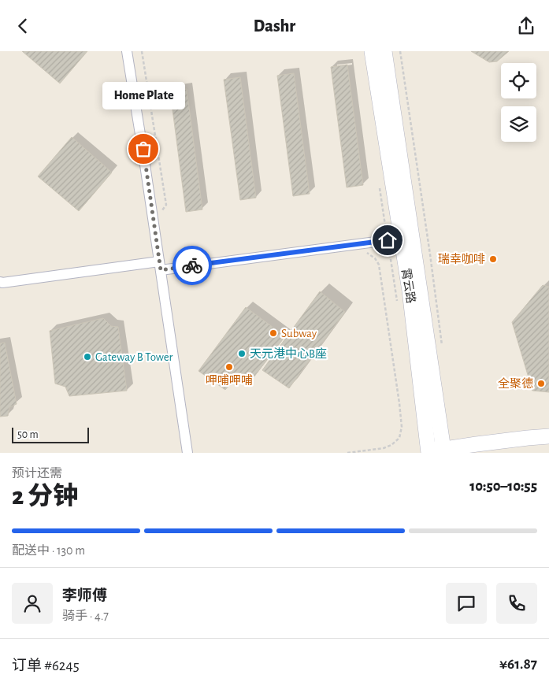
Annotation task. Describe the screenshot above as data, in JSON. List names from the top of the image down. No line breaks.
{"streets":{"main road":["霄云路"]},"places":["Home Plate","瑞幸咖啡","Subway","天元港中心B座","Gateway B Tower","呷哺呷哺","全聚德"],"scale_bar":"50 m","page":{"header":"Dashr","bubble":"Home Plate","scale":"50 m","heading":["2 分钟","预计还需","10:50–10:55"],"panel":["李师傅","骑手 · 4.7","订单 #6245","¥61.87"],"bar":"配送中 · 130 m"}}
